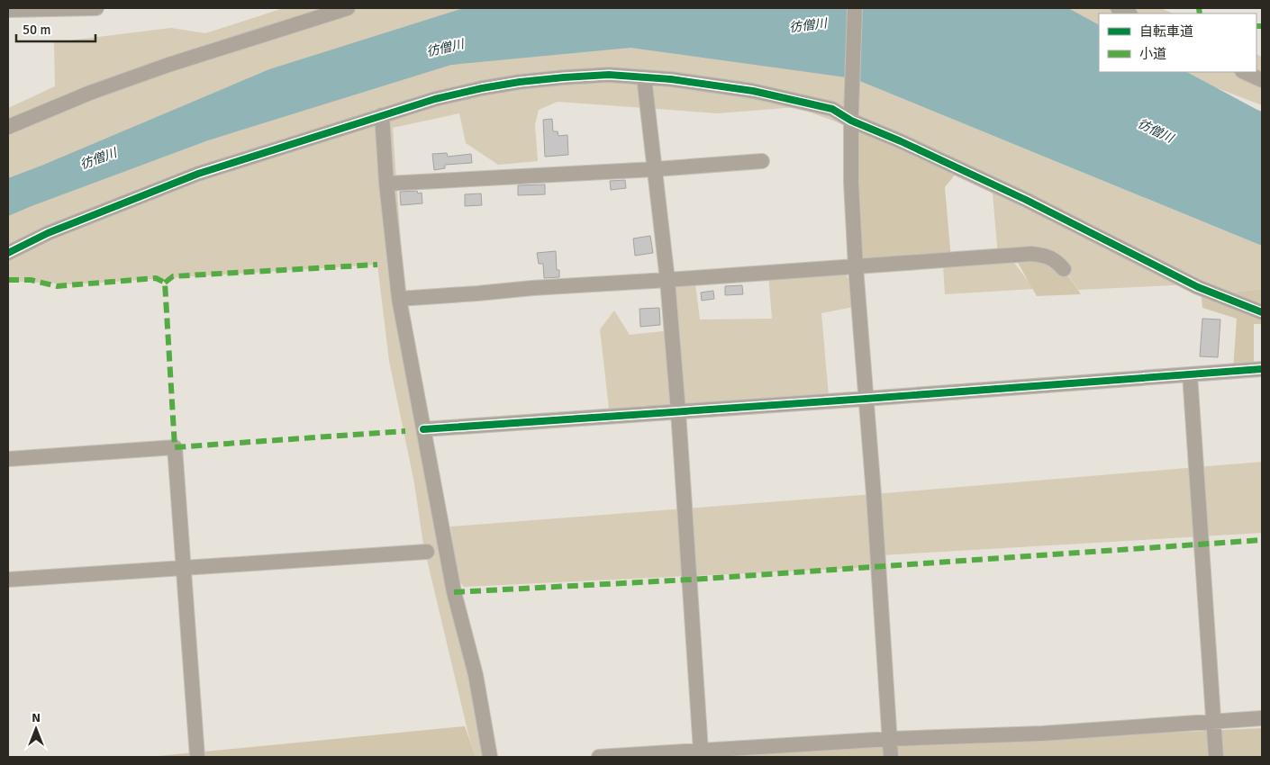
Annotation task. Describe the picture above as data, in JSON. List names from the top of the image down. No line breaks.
{"water":["彷僧川"],"legend":["自転車道","小道"],"scale_bar":"50 m","north":"top"}
